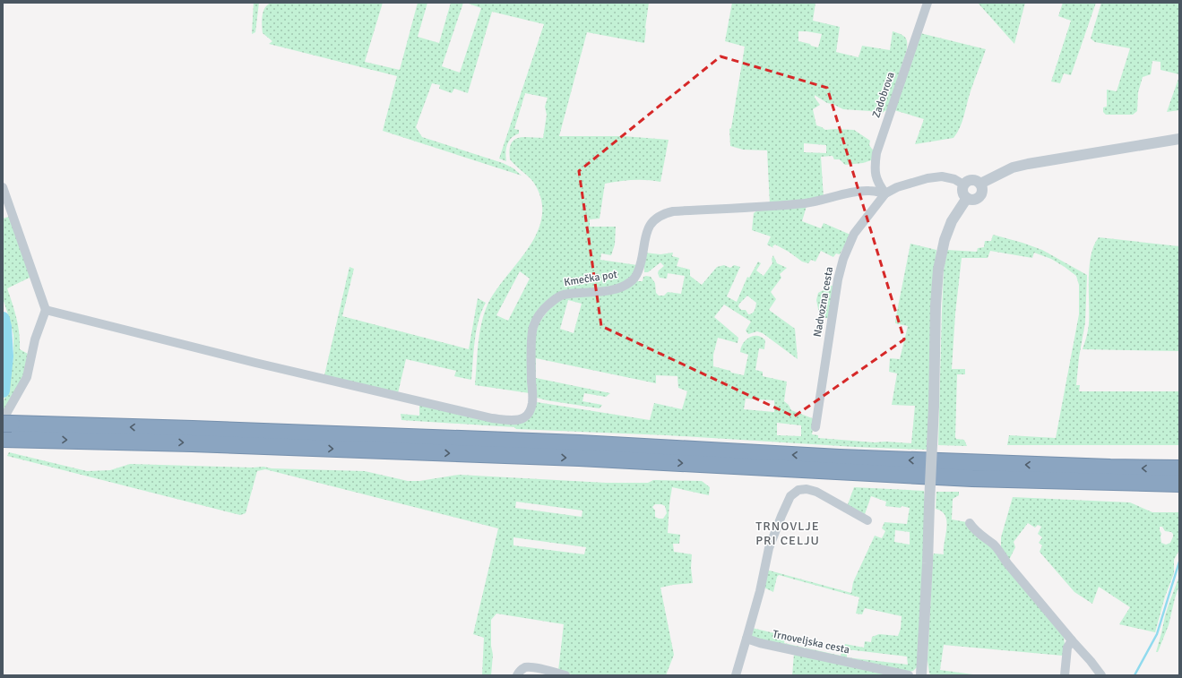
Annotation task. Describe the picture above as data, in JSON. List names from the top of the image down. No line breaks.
{"streets":{"street":["Zadobrova","Kmečka pot","Nadvozna cesta","Trnoveljska cesta"]},"crossings":[["Zadobrova","Kmečka pot"],["Zadobrova","Nadvozna cesta"],["Kmečka pot","Nadvozna cesta"]],"districts":["TRNOVLJE PRI CELJU"]}
